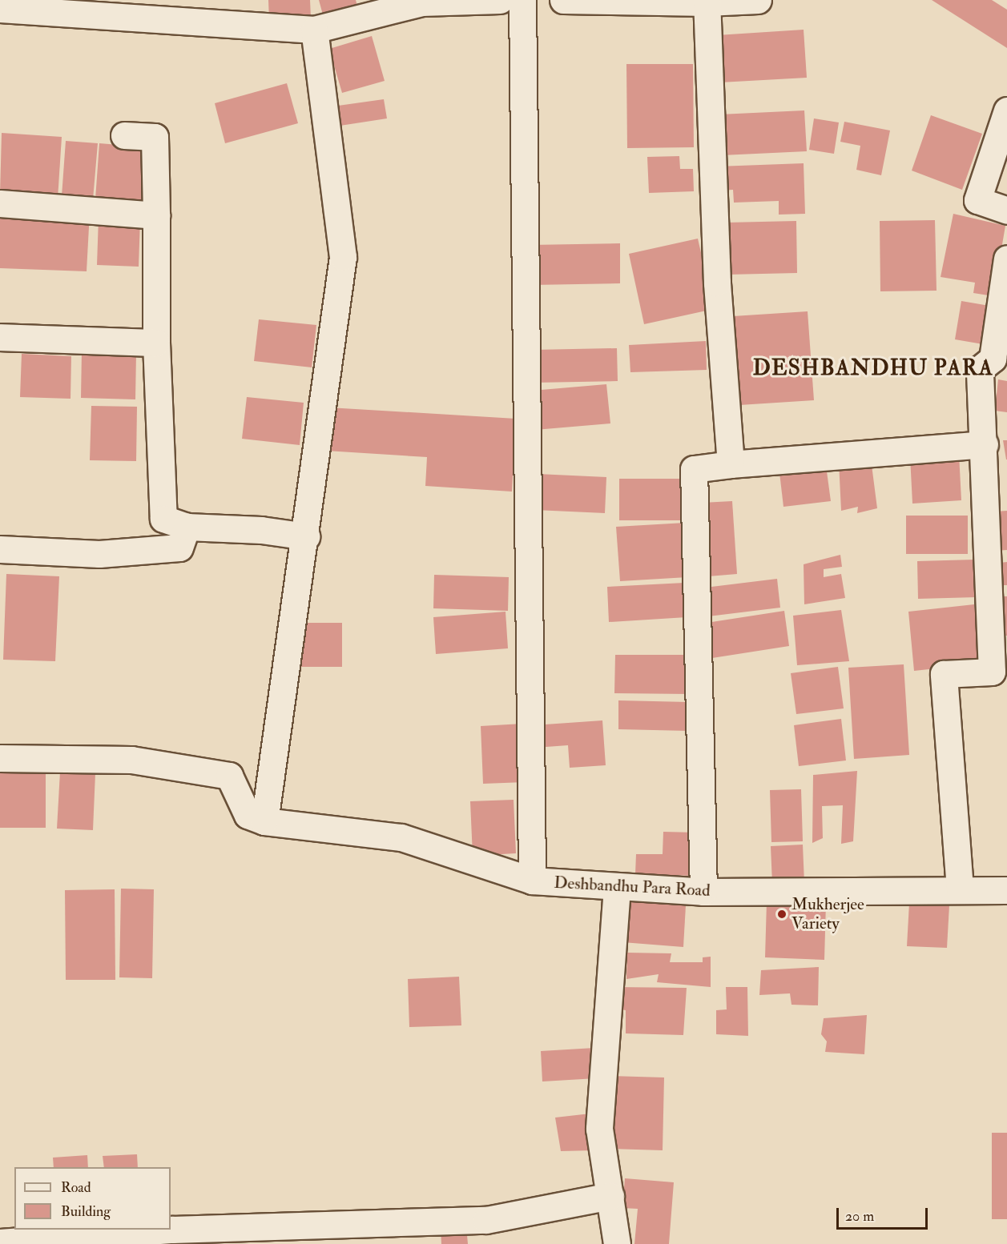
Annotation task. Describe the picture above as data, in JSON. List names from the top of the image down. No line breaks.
{"streets":{"street":["Deshbandhu Para Road"]},"districts":["DESHBANDHU PARA"],"places":["Mukherjee Variety"],"legend":["Road","Building"],"scale_bar":"20 m"}
